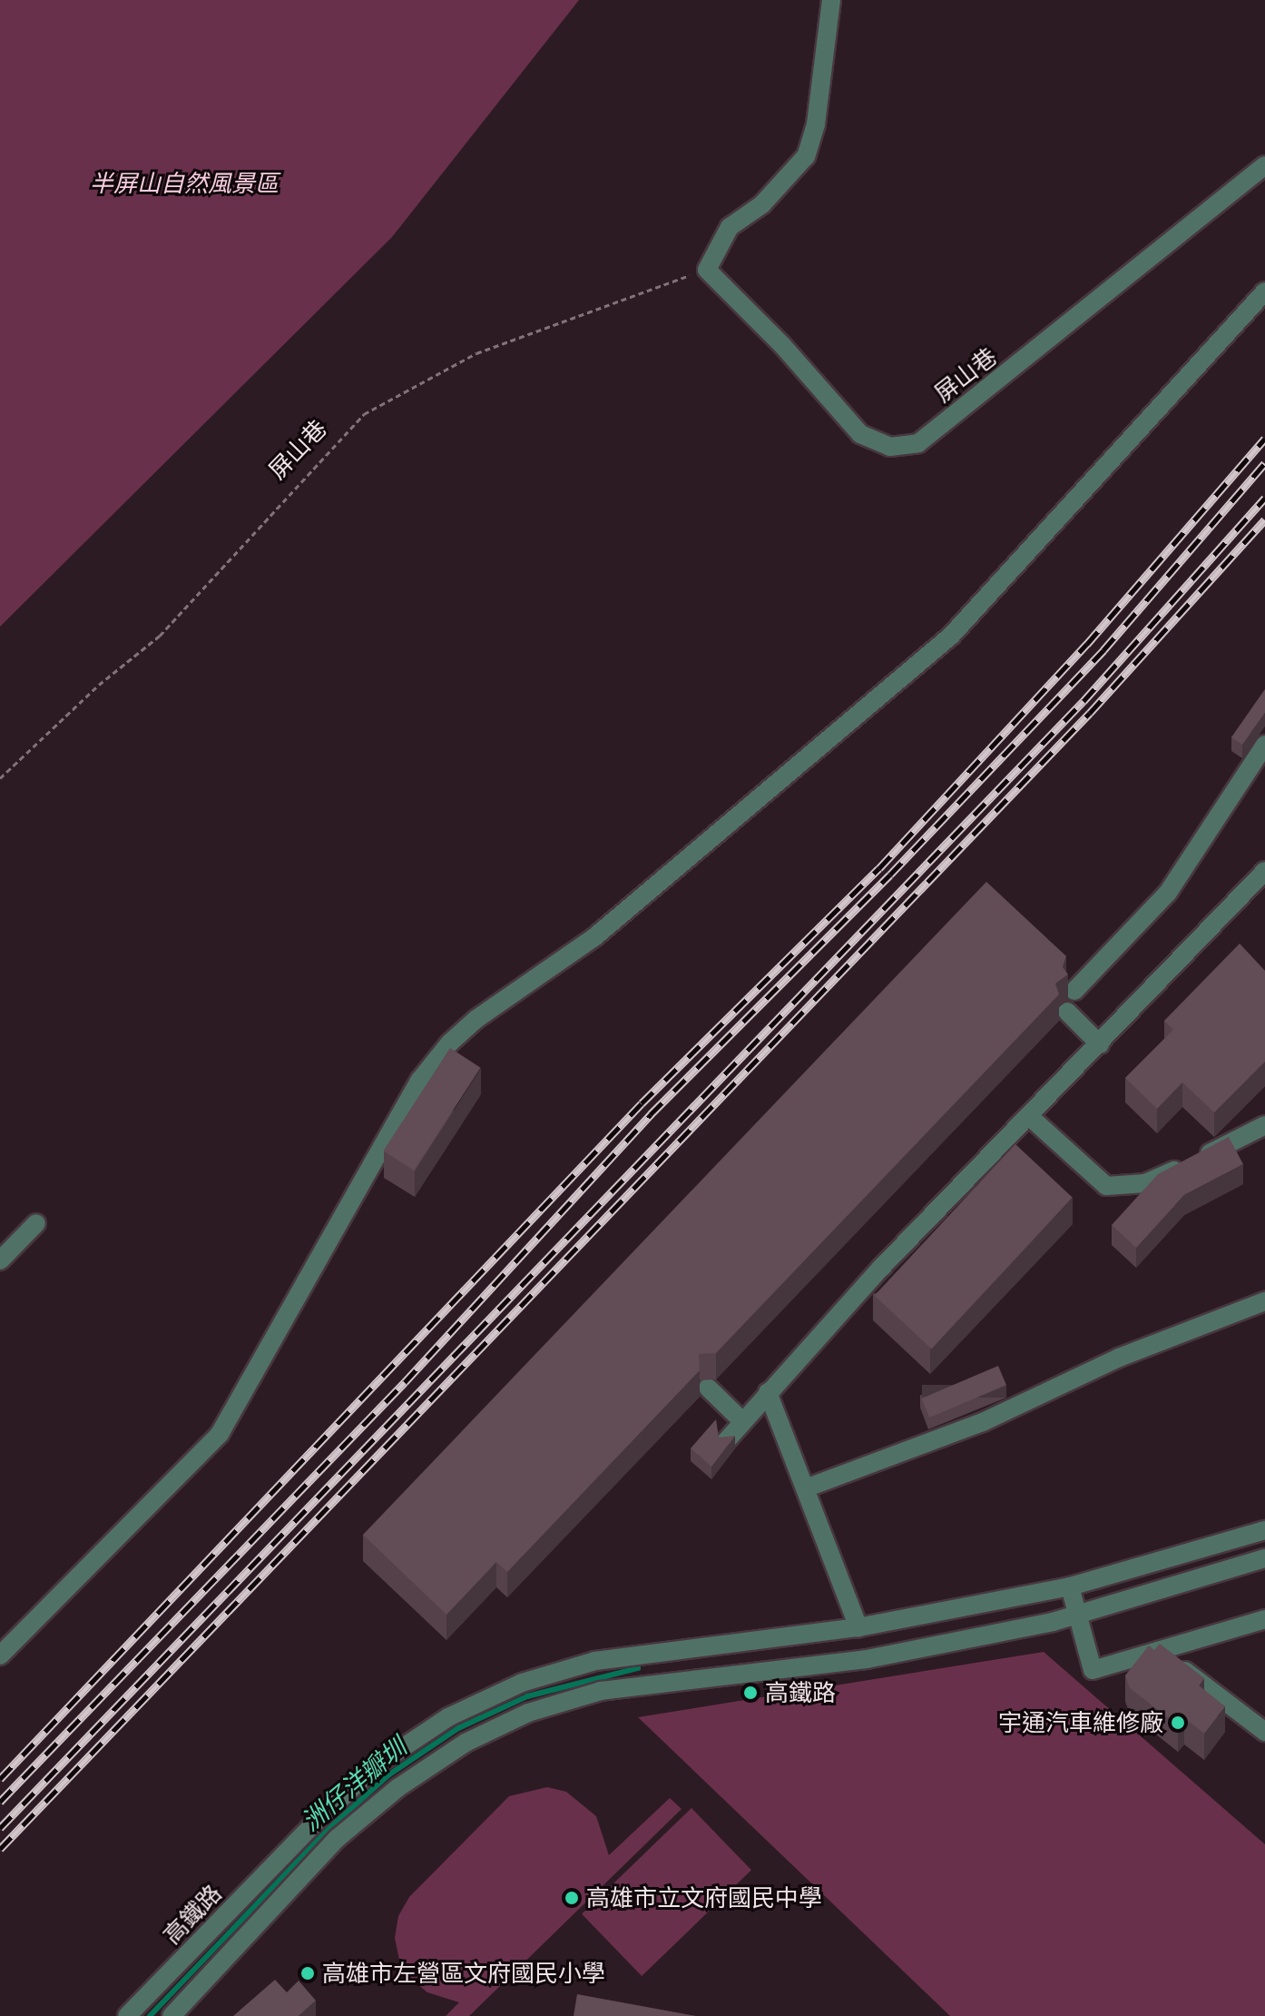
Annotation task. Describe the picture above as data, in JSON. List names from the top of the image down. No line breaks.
{"streets":{"street":["屏山巷","高鐵路"]},"water":["洲仔洋瓣圳"],"parks":["半屏山自然風景區"],"places":["高鐵路","宇通汽車維修廠","高雄市立文府國民中學","高雄市左營區文府國民小學"]}
